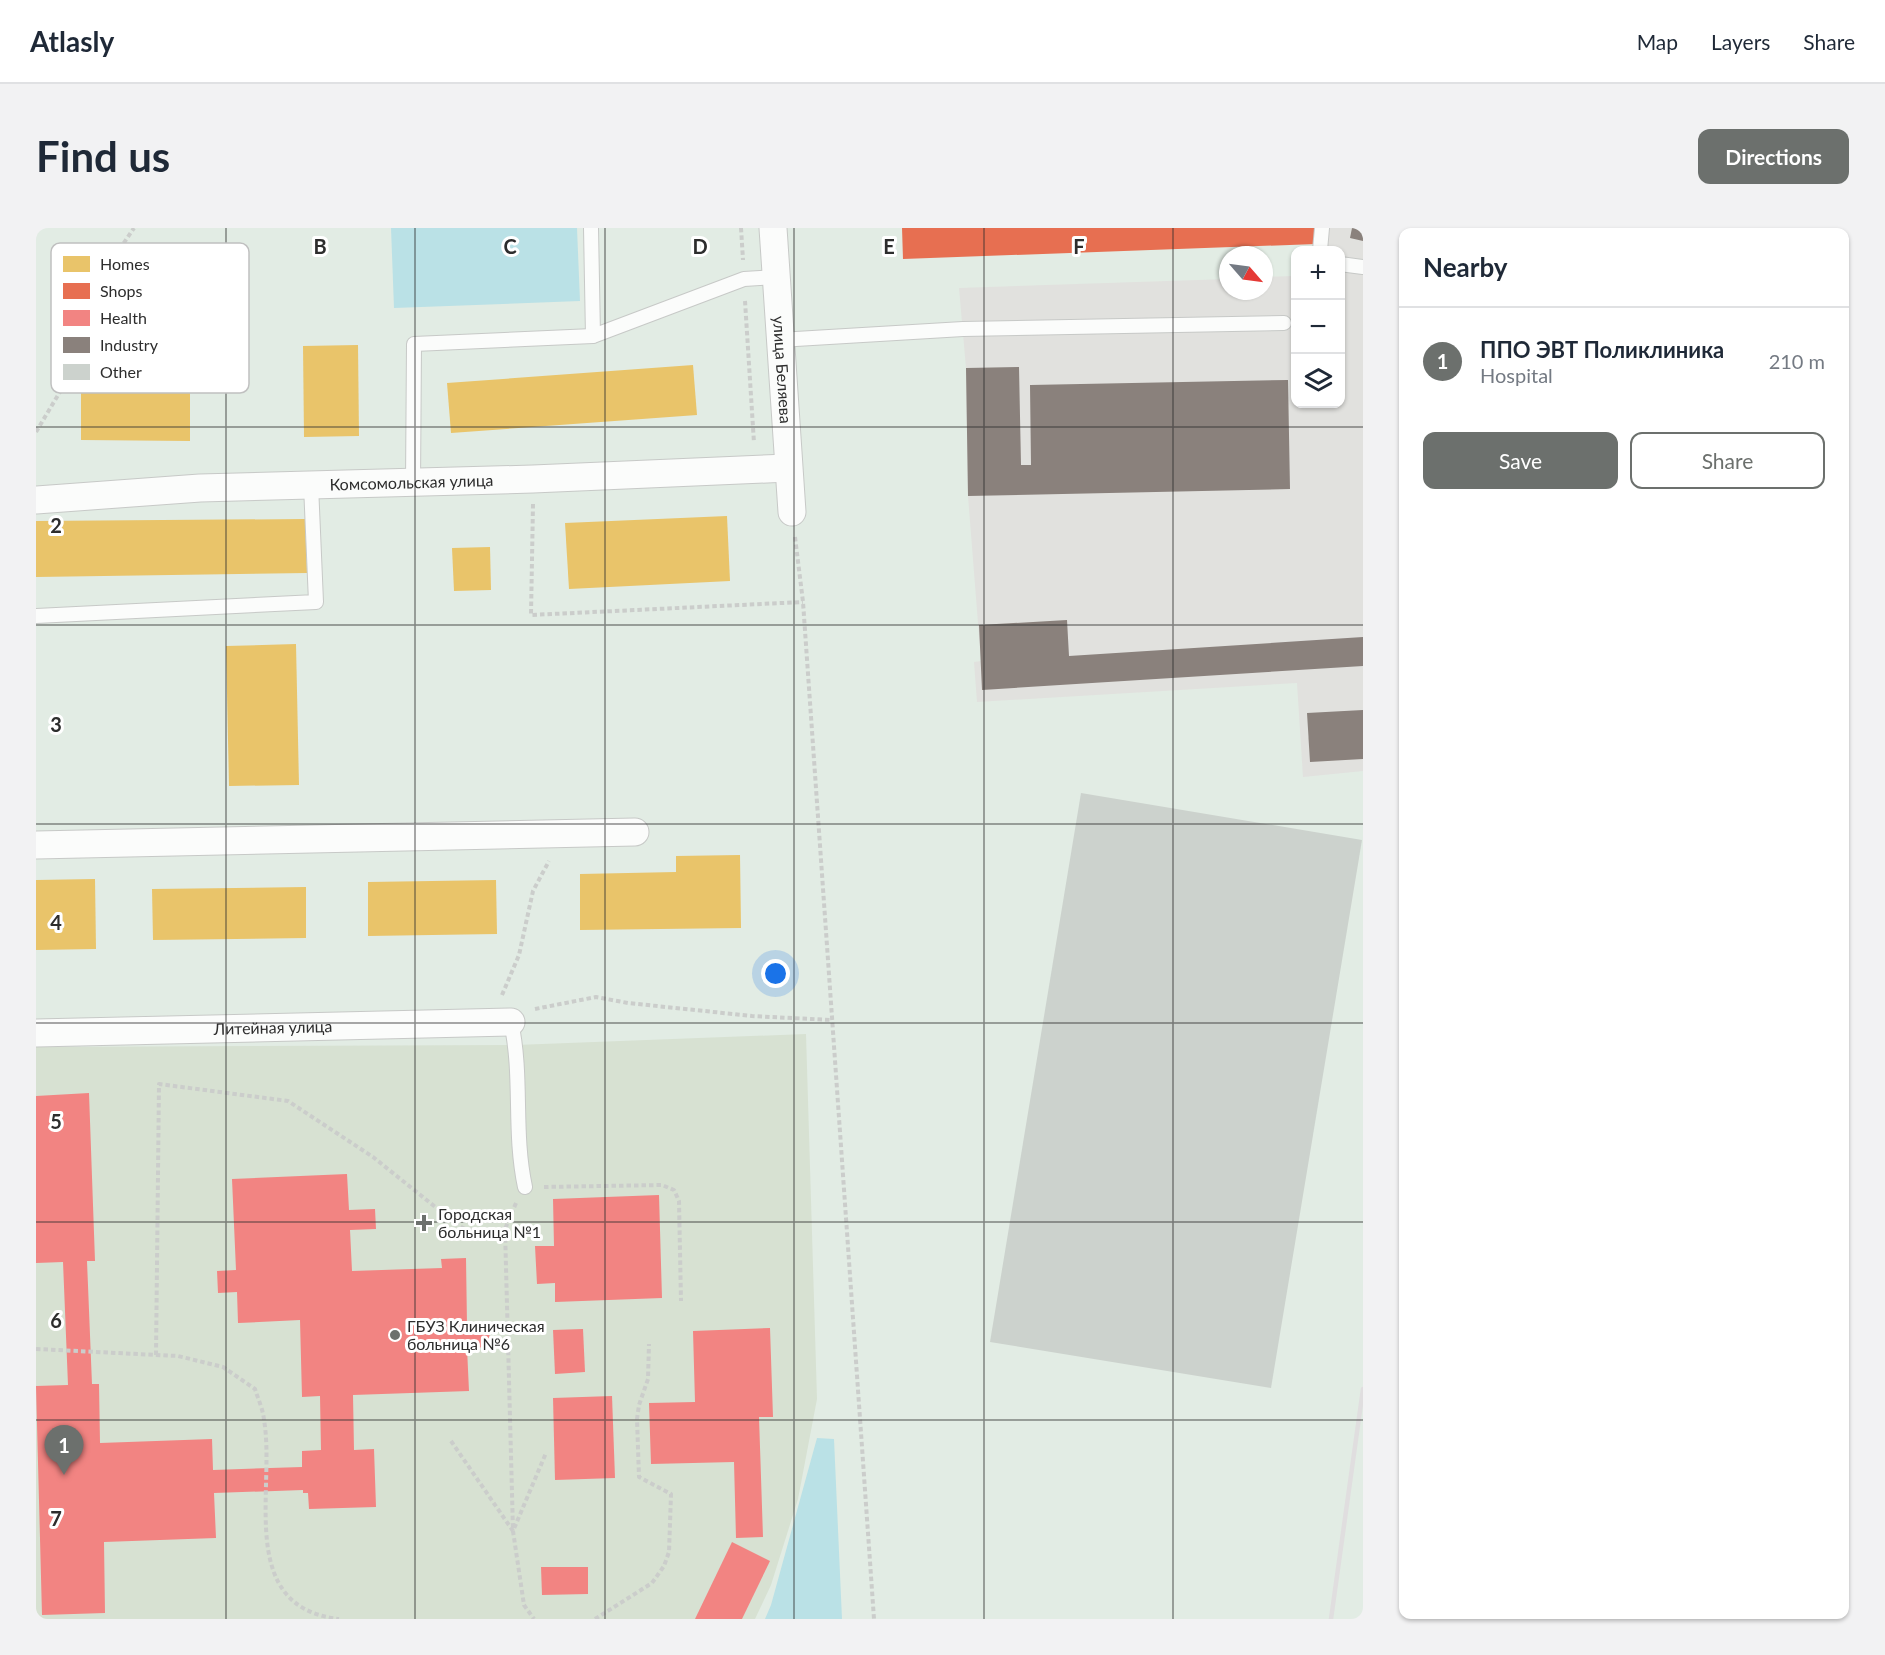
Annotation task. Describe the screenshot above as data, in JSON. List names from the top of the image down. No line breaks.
{"streets":{"street":["улица Беляева","Комсомольская улица","Литейная улица"]},"crossings":[["улица Беляева","Комсомольская улица"]],"places":{"health":["Городская больница №1"],"other":["ГБУЗ Клиническая больница №6"]},"legend":["Homes","Shops","Health","Industry","Other"],"north":"bottom right","page":{"header":"Atlasly","nav":["Map","Layers","Share"],"buttons":["Directions",["Save","Share"]],"title":"Find us","heading":"Nearby","map_buttons":["+","−"],"list":[{"mark":"1","name":"ППО ЭВТ Поликлиника","note":"Hospital","value":"210 m"}],"pins":"1"},"grid":{"columns":["B","C","D","E","F"],"rows":["2","3","4","5","6","7"]}}
